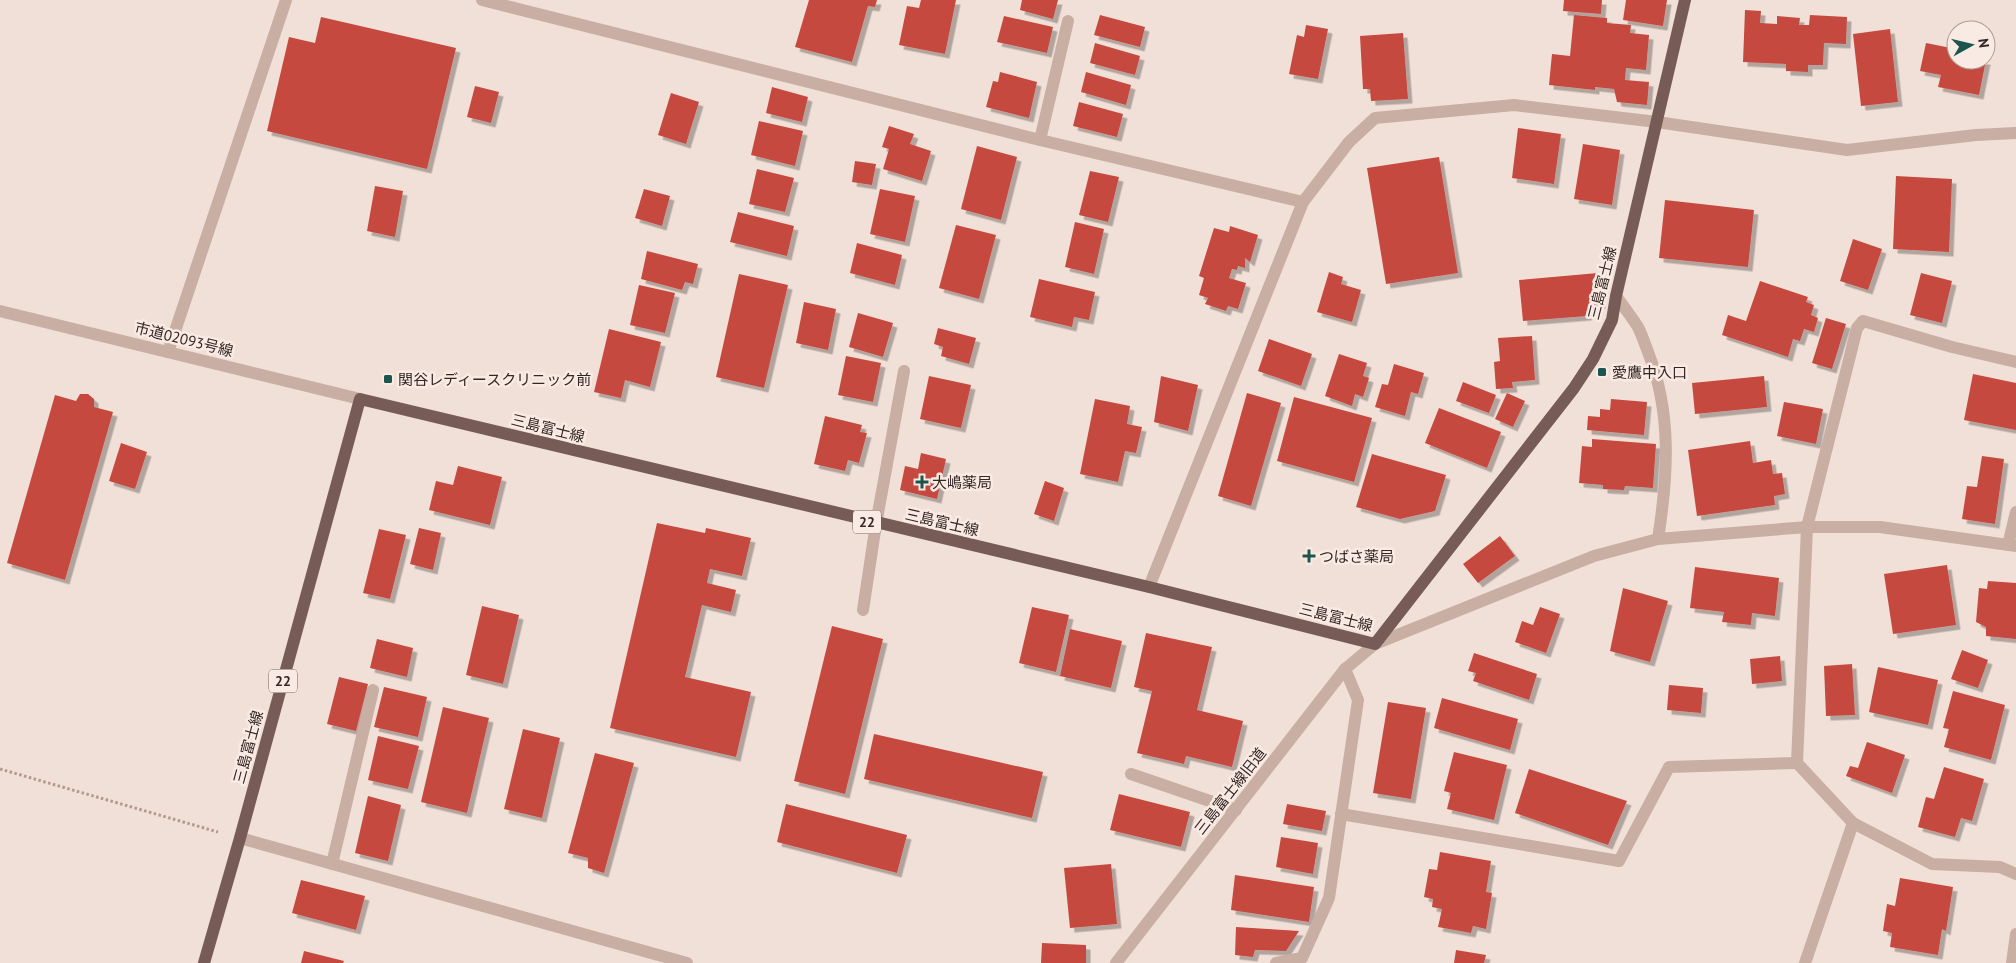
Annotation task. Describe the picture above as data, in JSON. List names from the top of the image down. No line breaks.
{"streets":{"main road":["三島富士線","22"],"street":["市道02093号線","三島富士線旧道"]},"crossings":[["三島富士線","市道02093号線"],["三島富士線","三島富士線旧道"]],"places":{"transit":["愛鷹中入口","関谷レディースクリニック前"],"health":["大嶋薬局","つばさ薬局"]},"north":"right"}
